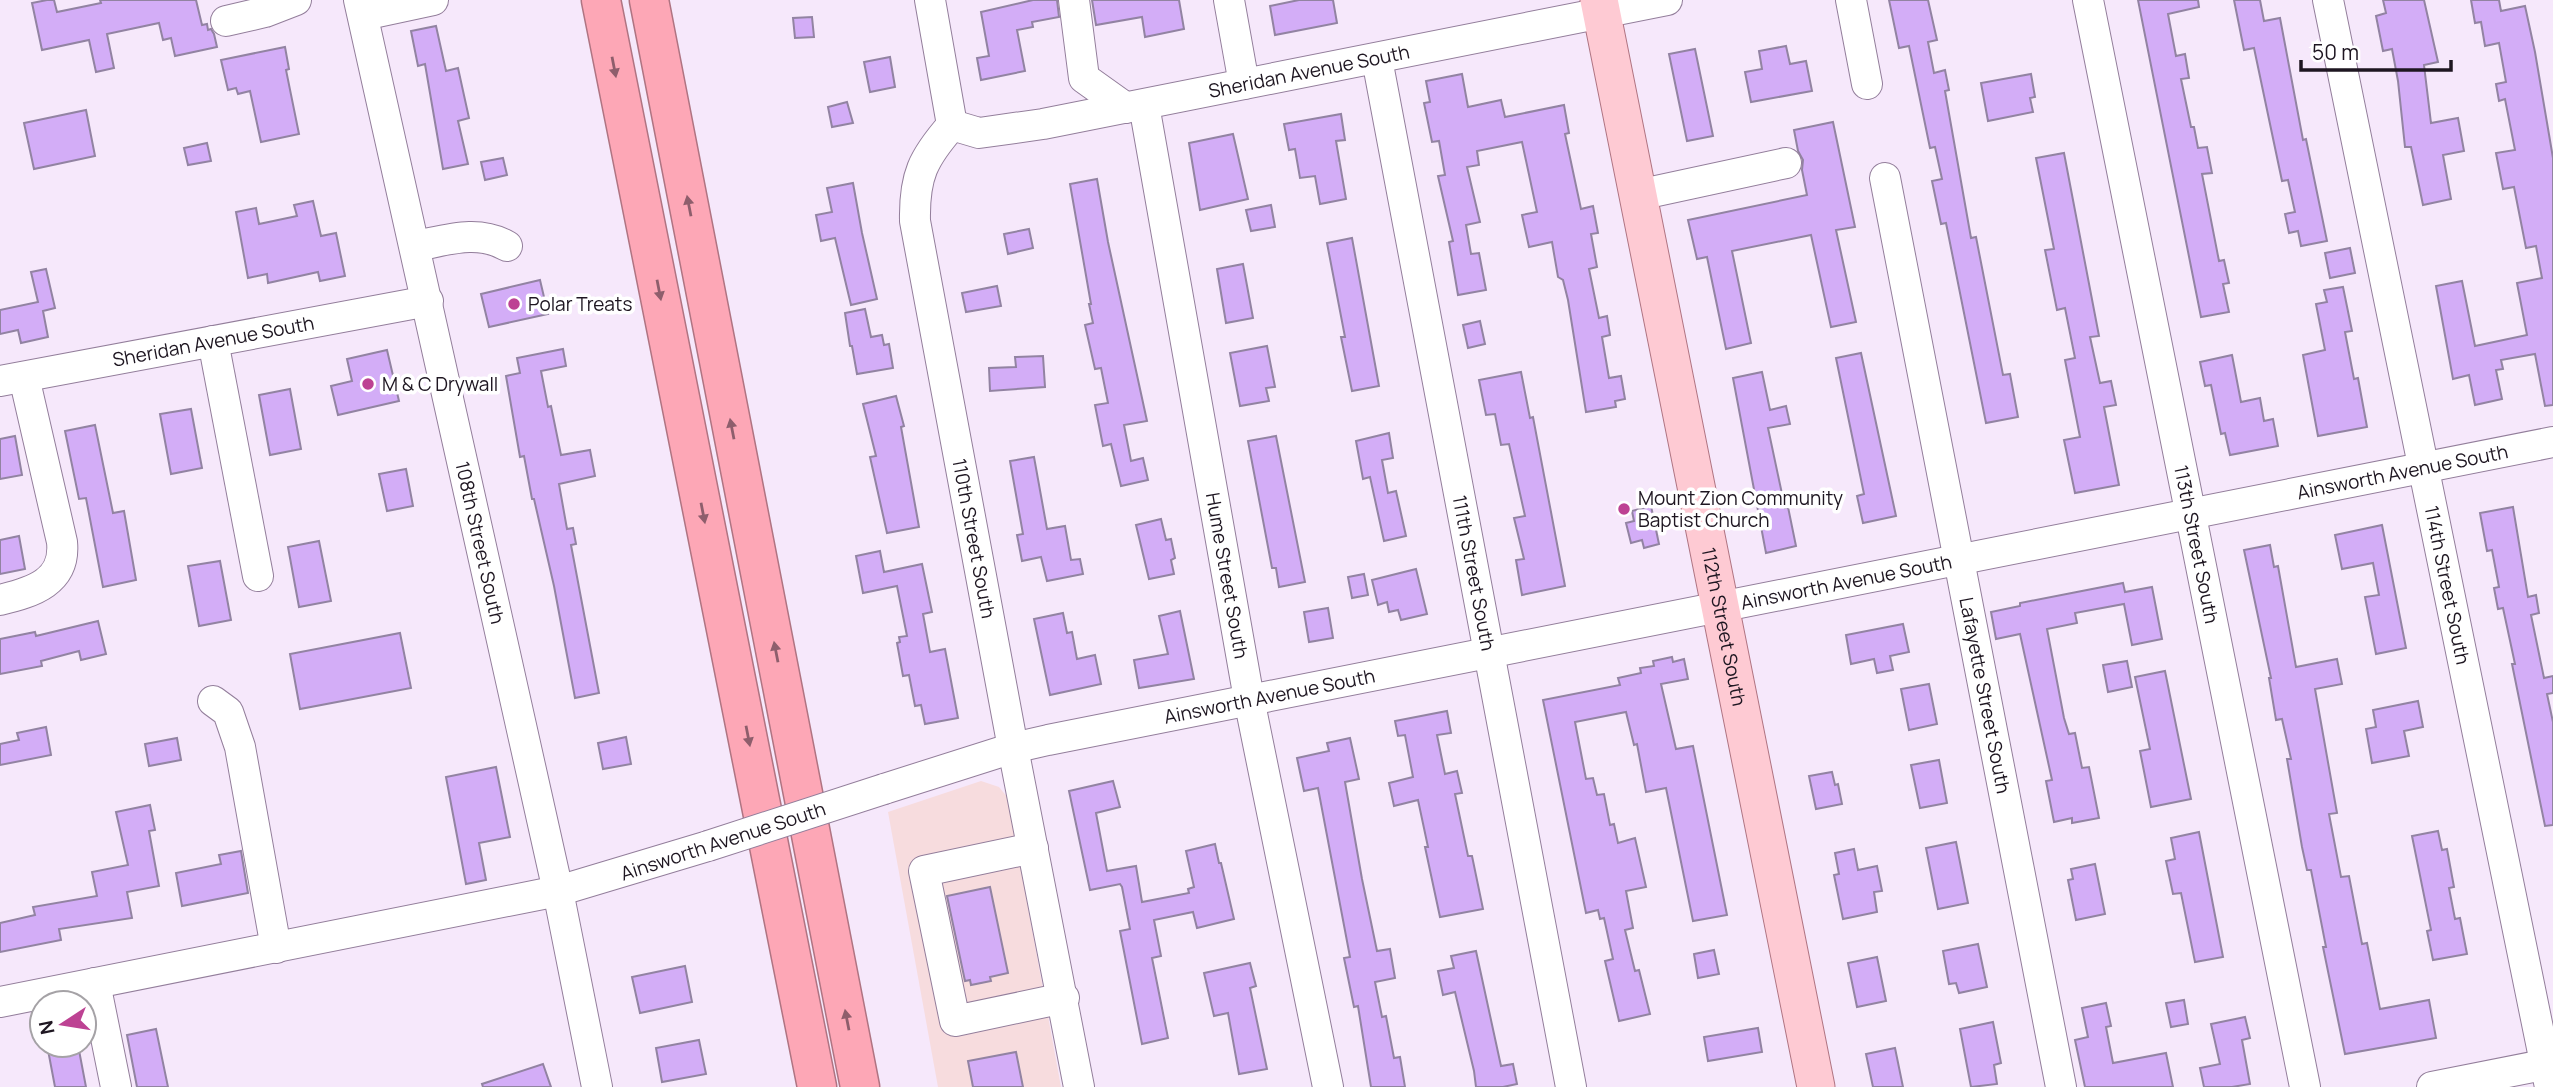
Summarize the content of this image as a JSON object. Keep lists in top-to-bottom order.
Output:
{
  "streets": {
    "main road": ["112th Street South"],
    "street": [
      "Sheridan Avenue South",
      "Ainsworth Avenue South",
      "110th Street South",
      "108th Street South",
      "113th Street South",
      "111th Street South",
      "Hume Street South",
      "114th Street South",
      "Lafayette Street South"
    ]
  },
  "crossings": [
    ["Sheridan Avenue South", "110th Street South"],
    ["Sheridan Avenue South", "108th Street South"],
    ["Sheridan Avenue South", "111th Street South"],
    ["Sheridan Avenue South", "Hume Street South"],
    ["Sheridan Avenue South", "112th Street South"],
    ["Ainsworth Avenue South", "110th Street South"],
    ["Ainsworth Avenue South", "108th Street South"],
    ["Ainsworth Avenue South", "113th Street South"],
    ["Ainsworth Avenue South", "111th Street South"],
    ["Ainsworth Avenue South", "Hume Street South"],
    ["Ainsworth Avenue South", "114th Street South"],
    ["Ainsworth Avenue South", "112th Street South"],
    ["Ainsworth Avenue South", "Lafayette Street South"]
  ],
  "places": ["Polar Treats", "M & C Drywall", "Mount Zion Community Baptist Church"],
  "scale_bar": "50 m",
  "north": "left"
}
